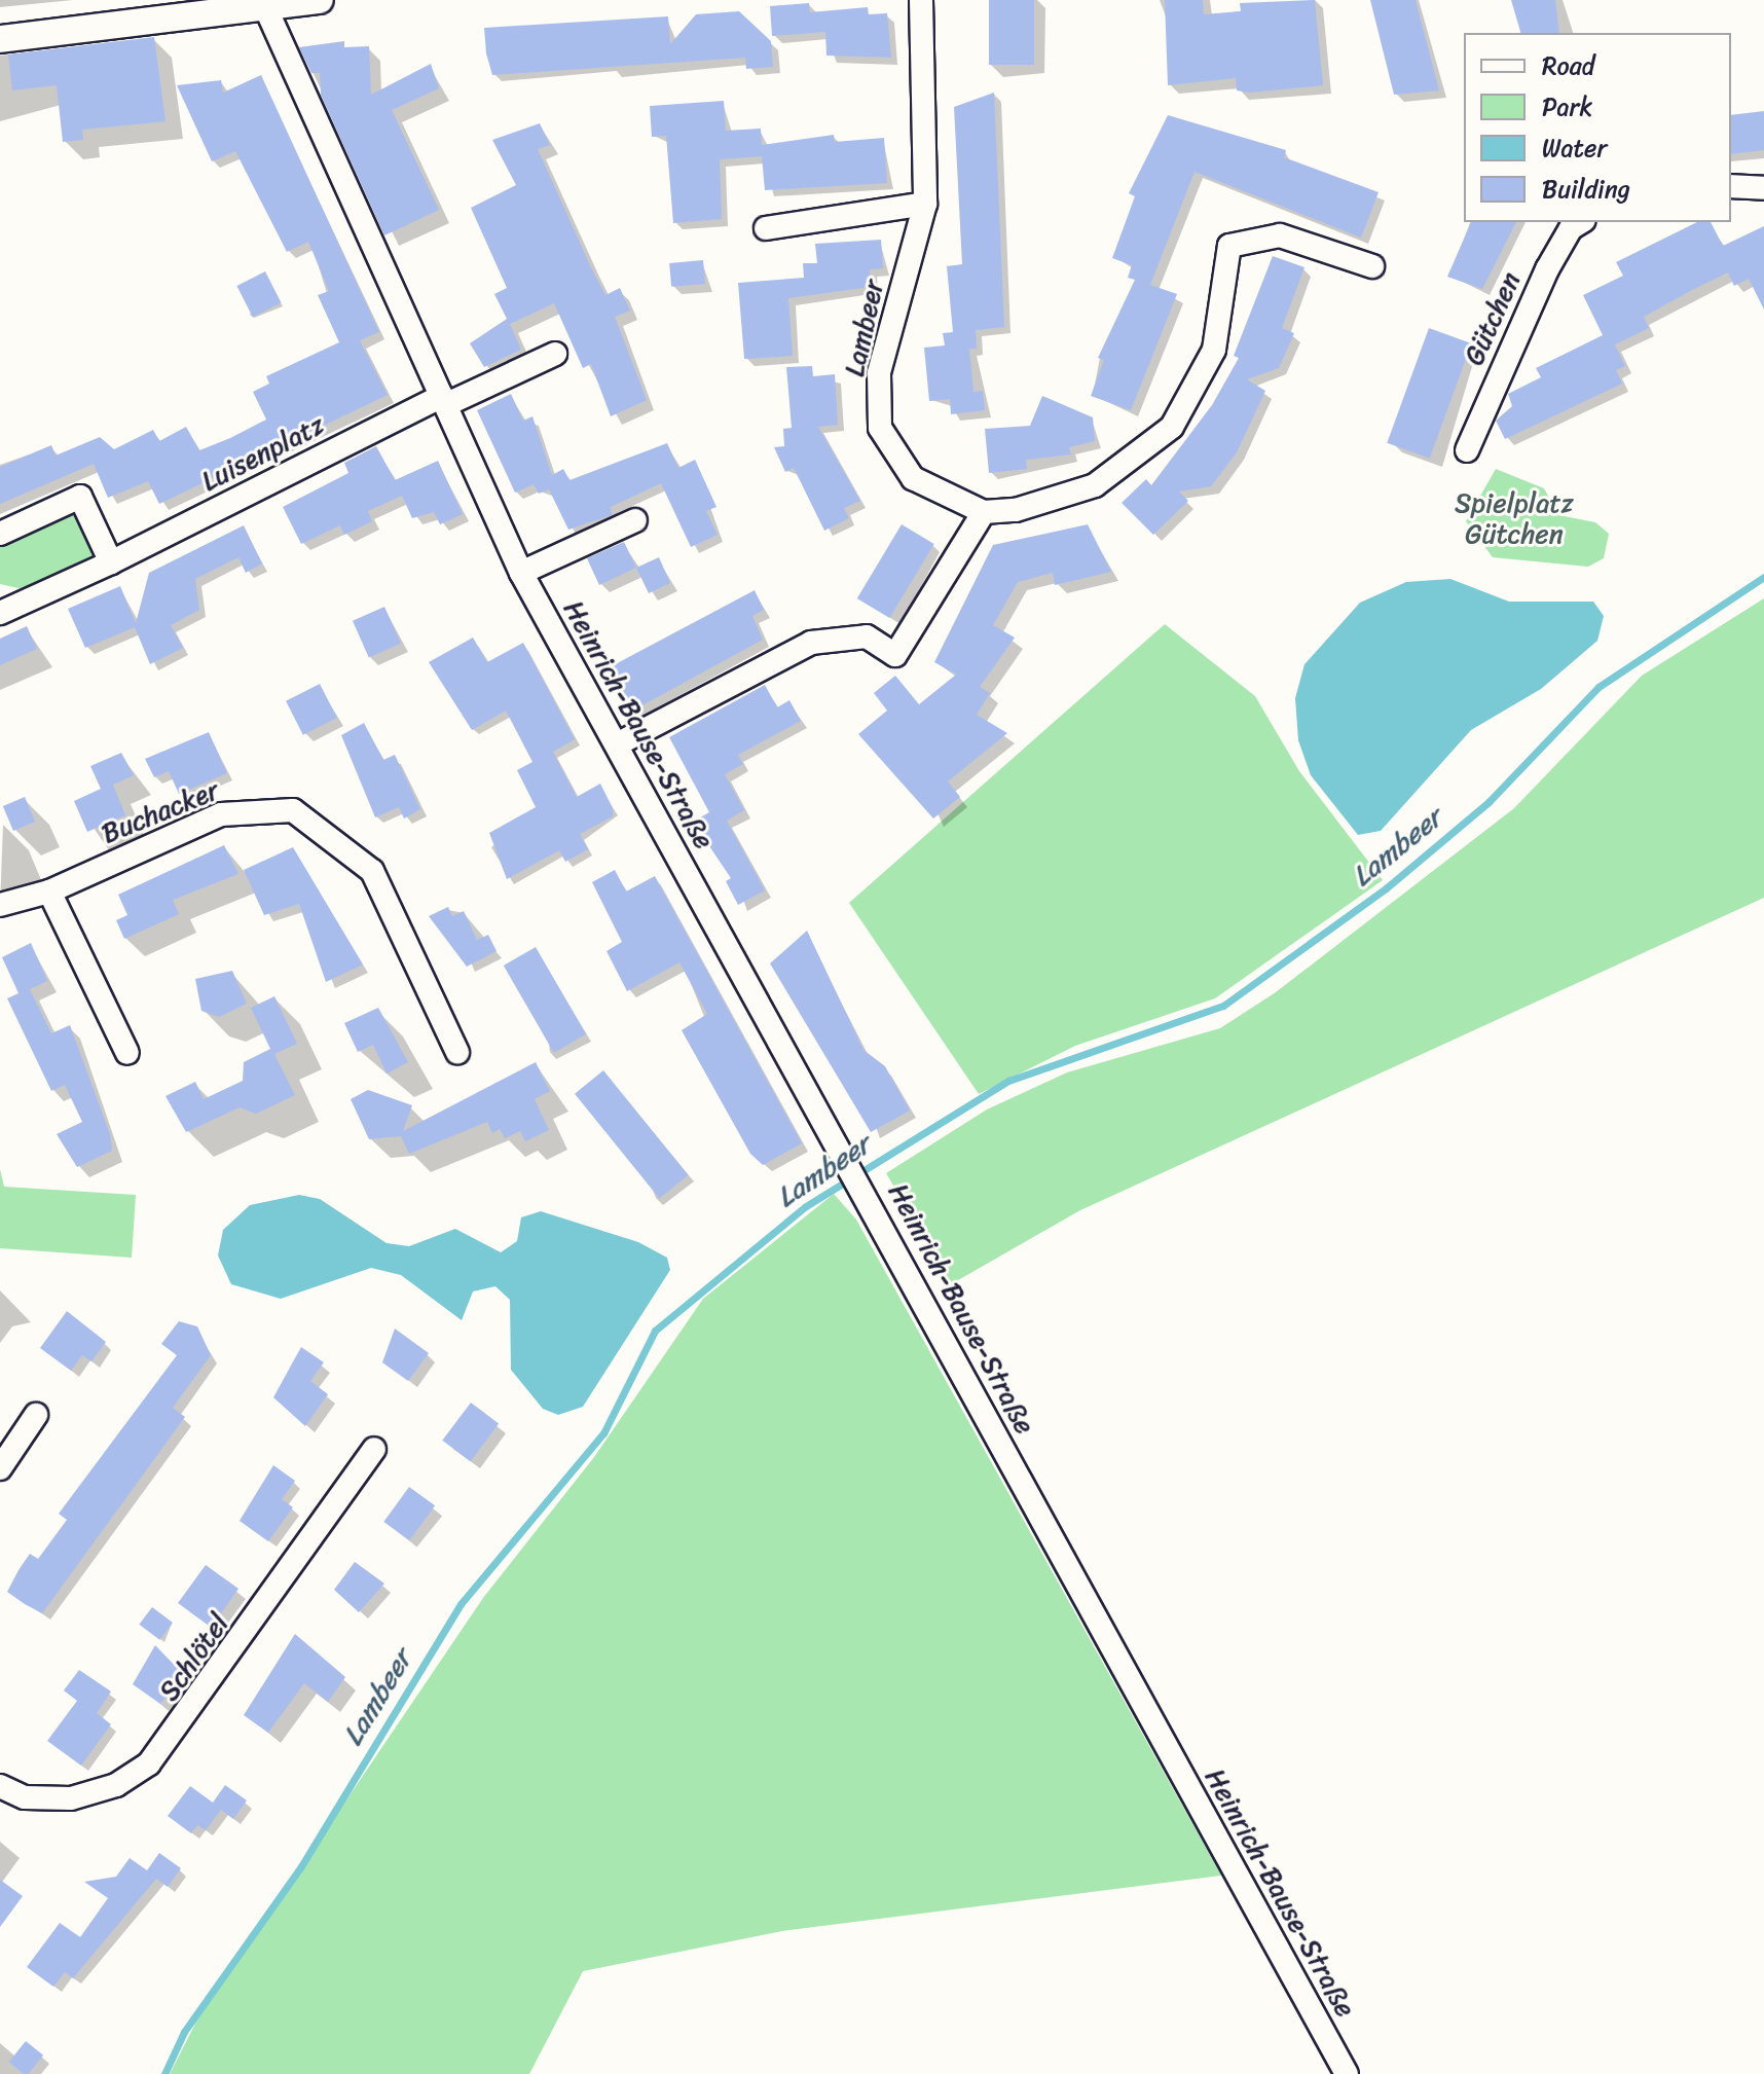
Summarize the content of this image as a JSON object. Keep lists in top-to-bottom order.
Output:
{
  "streets": {
    "street": [
      "Gütchen",
      "Lambeer",
      "Luisenplatz",
      "Heinrich-Bause-Straße",
      "Buchacker",
      "Schlötel"
    ]
  },
  "crossings": [
    ["Luisenplatz", "Heinrich-Bause-Straße"]
  ],
  "water": ["Lambeer"],
  "parks": ["Spielplatz Gütchen"],
  "legend": [
    "Road",
    "Park",
    "Water",
    "Building"
  ]
}
